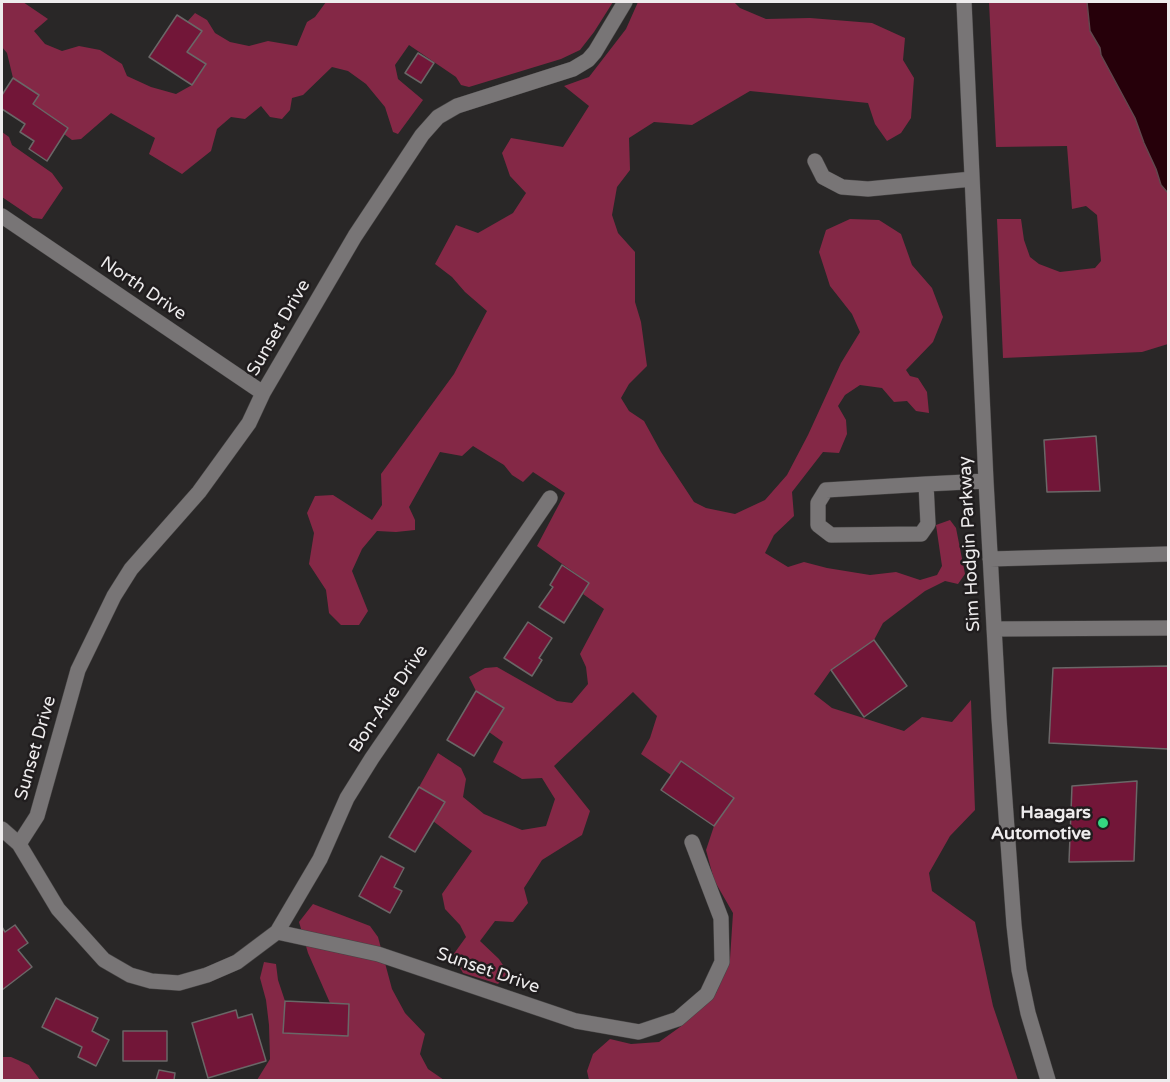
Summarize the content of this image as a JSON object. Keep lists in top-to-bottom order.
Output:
{
  "streets": {
    "street": [
      "North Drive",
      "Sunset Drive",
      "Sim Hodgin Parkway",
      "Bon-Aire Drive"
    ]
  },
  "crossings": [
    ["North Drive", "Sunset Drive"],
    ["Sunset Drive", "Bon-Aire Drive"]
  ],
  "places": ["Haagars Automotive"]
}
